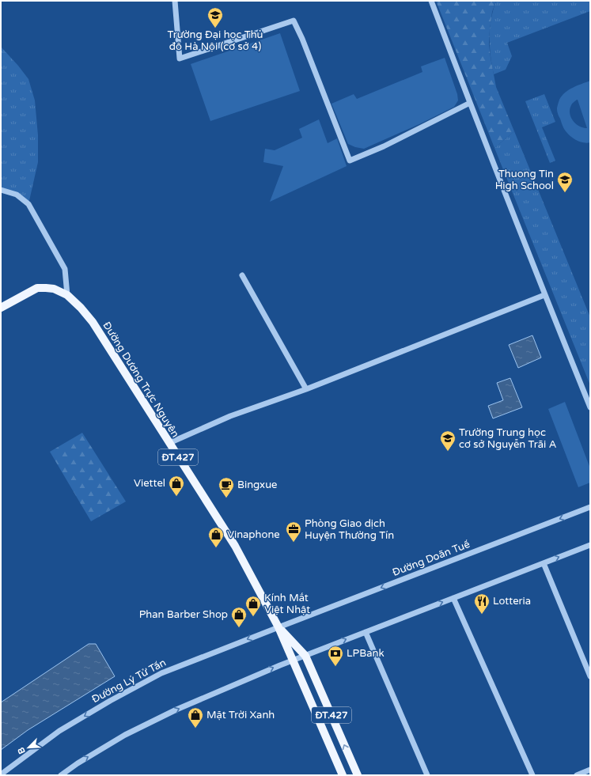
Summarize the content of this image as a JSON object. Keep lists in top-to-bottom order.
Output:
{
  "streets": {
    "main road": ["Đường Dương Trực Nguyên", "ĐT.427"],
    "street": ["Đường Doãn Tuế", "Đường Lý Tử Tấn"]
  },
  "crossings": [
    ["Đường Dương Trực Nguyên", "ĐT.427"],
    ["Đường Dương Trực Nguyên", "Đường Doãn Tuế"],
    ["Đường Dương Trực Nguyên", "Đường Lý Tử Tấn"],
    ["Đường Doãn Tuế", "Đường Lý Tử Tấn"]
  ],
  "places": {
    "school or university": ["Trường Đại học Thủ đô Hà Nội (cơ sở 4)", "Thuong Tin High School", "Trường Trung học cơ sở Nguyễn Trãi A"],
    "shop": [
      "Viettel",
      "Vinaphone",
      "Kính Mắt Việt Nhật",
      "Phan Barber Shop",
      "Mặt Trời Xanh"
    ],
    "cafe": ["Bingxue"],
    "office": ["Phòng Giao dịch Huyện Thường Tín"],
    "restaurant": ["Lotteria"],
    "bank": ["LPBank"]
  },
  "north": "bottom left"
}
